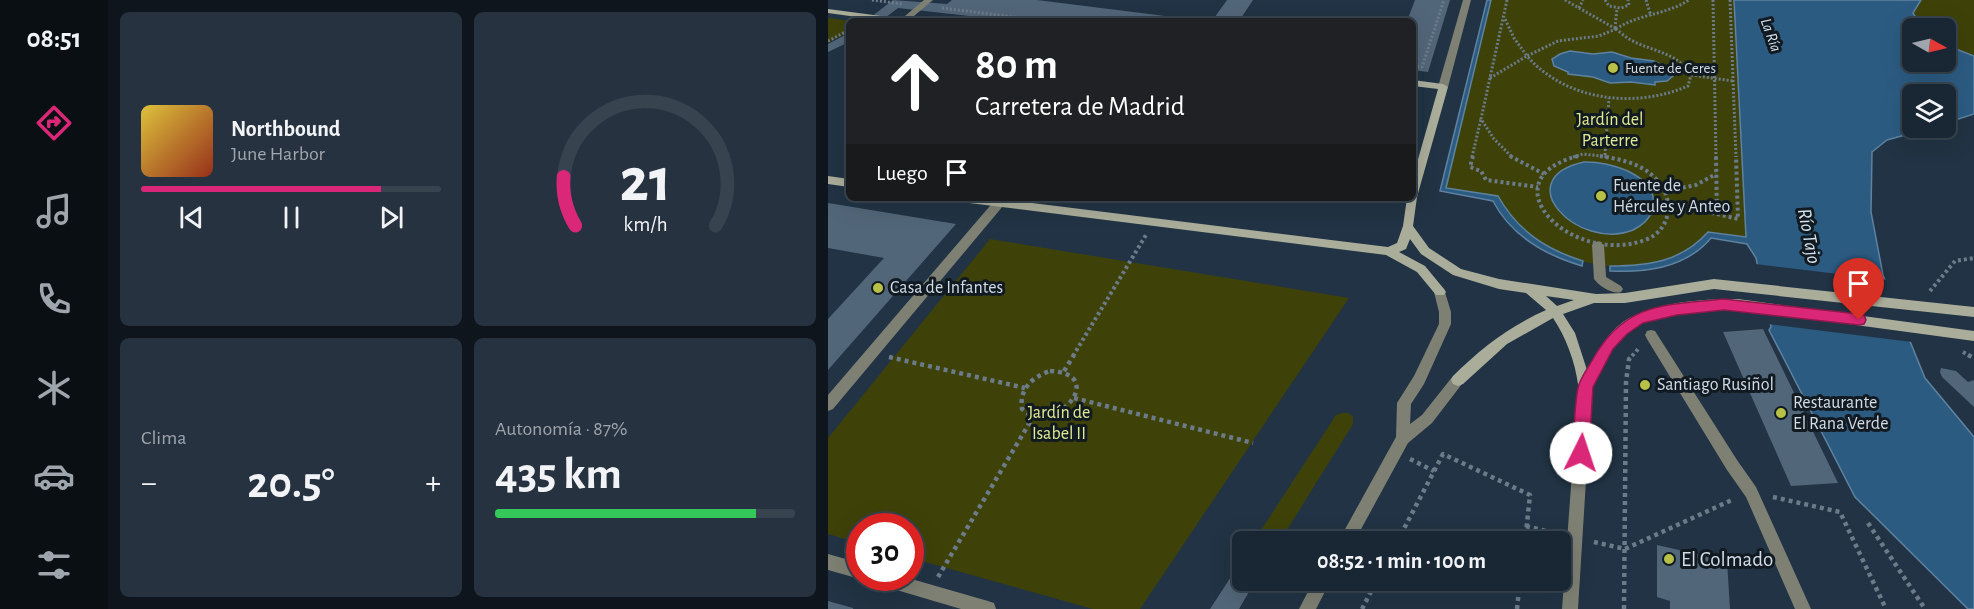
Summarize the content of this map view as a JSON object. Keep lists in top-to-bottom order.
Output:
{
  "water": ["La Ría", "Río Tajo"],
  "parks": ["Jardín del Parterre", "Jardín de Isabel II"],
  "places": [
    "Fuente de Ceres",
    "Fuente de Hércules y Anteo",
    "Casa de Infantes",
    "Santiago Rusiñol",
    "Restaurante El Rana Verde",
    "El Colmado"
  ],
  "north": "right",
  "page": {
    "tabs": "08:51",
    "turn": ["80 m", "Carretera de Madrid"],
    "song": ["Northbound", "June Harbor"],
    "then": "Luego",
    "tile": [
      "Clima",
      ["Autonomía · 87%", "435 km"]
    ],
    "heat": ["−", "20.5°", "+"],
    "limit": "30",
    "trip": "08:52 · 1 min · 100 m",
    "gauge": ["21", "km/h"]
  }
}
